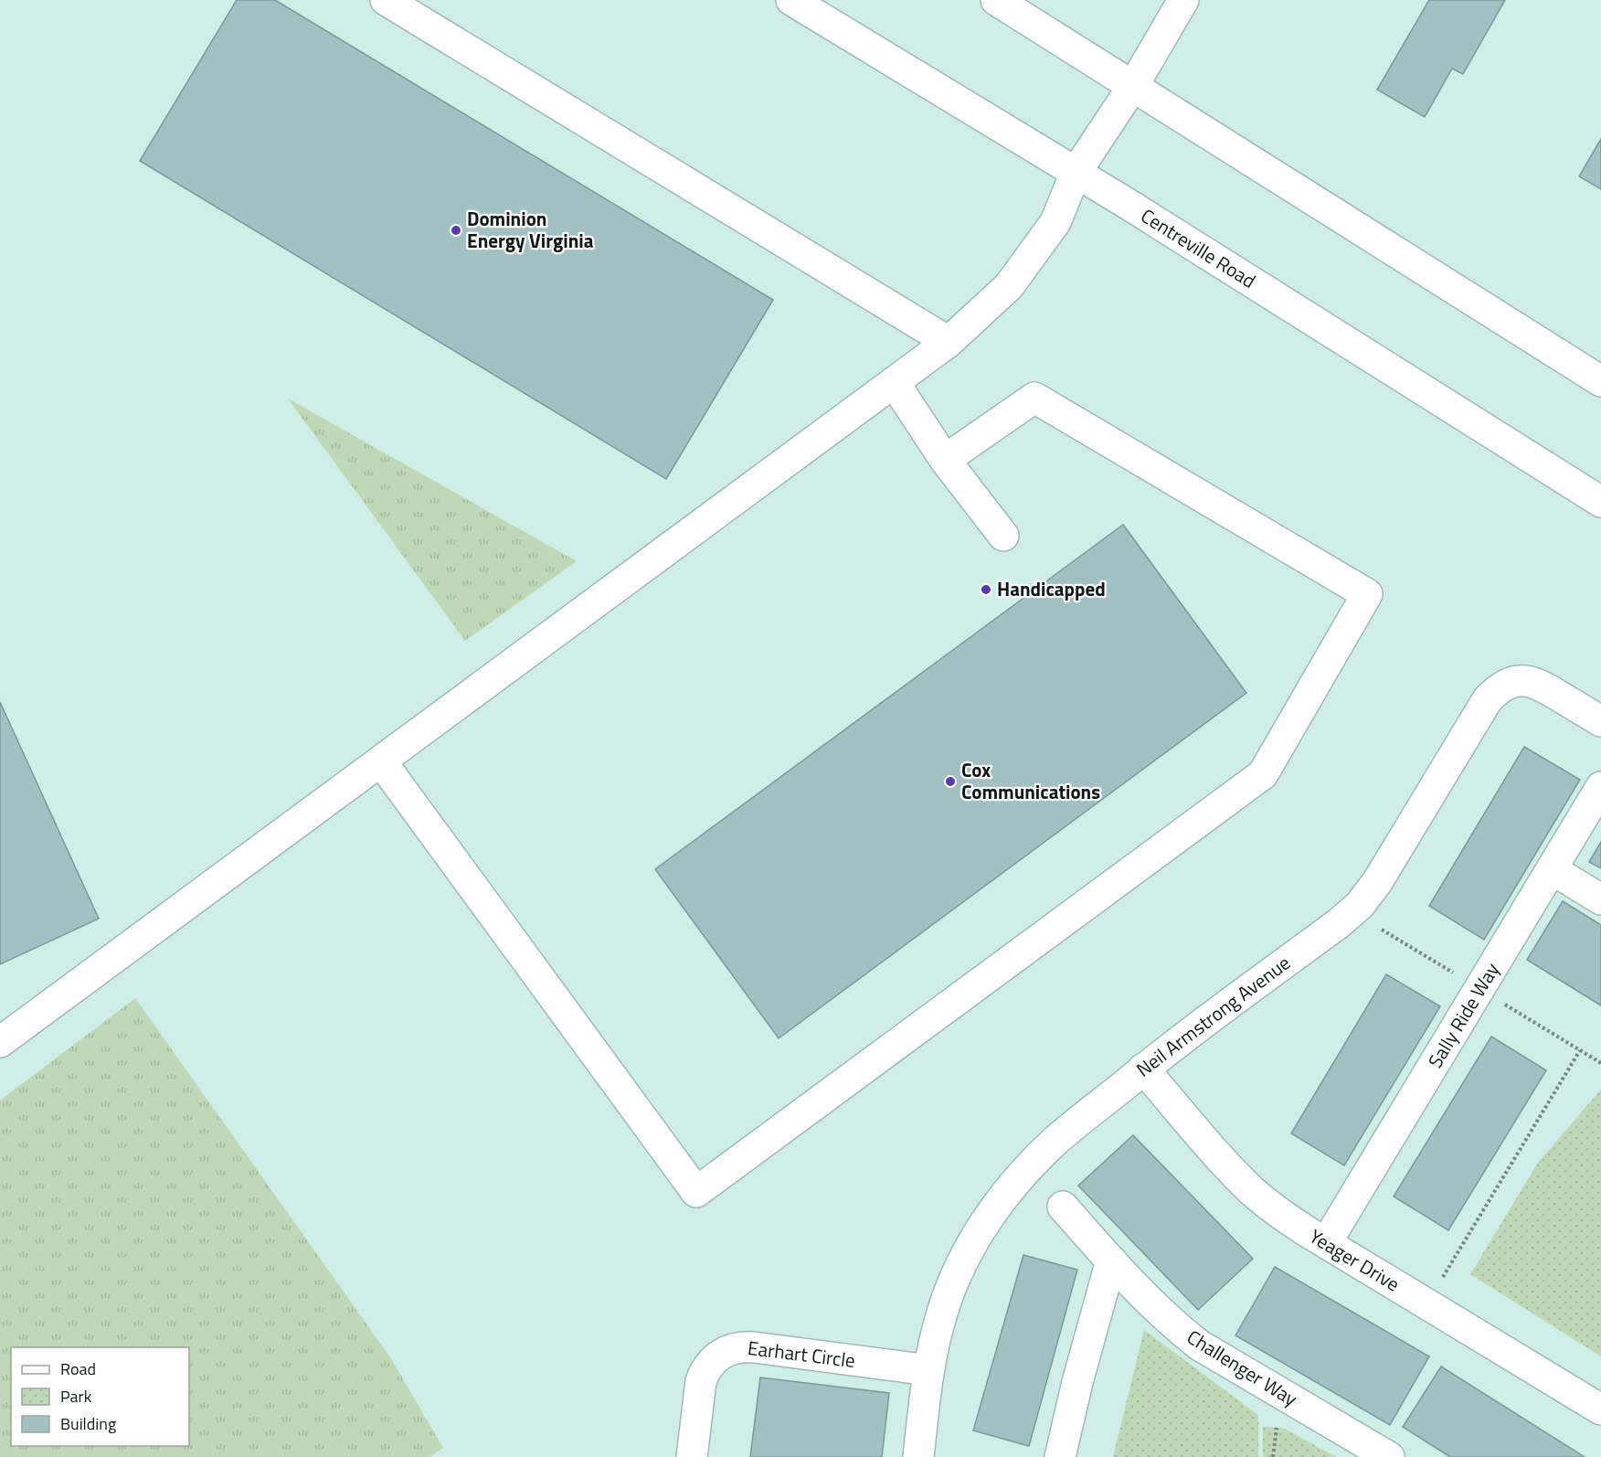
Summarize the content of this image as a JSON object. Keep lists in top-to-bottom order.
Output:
{
  "streets": {
    "street": [
      "Centreville Road",
      "Sally Ride Way",
      "Neil Armstrong Avenue",
      "Yeager Drive",
      "Earhart Circle",
      "Challenger Way"
    ]
  },
  "crossings": [
    ["Sally Ride Way", "Yeager Drive"],
    ["Neil Armstrong Avenue", "Yeager Drive"],
    ["Neil Armstrong Avenue", "Earhart Circle"]
  ],
  "places": ["Dominion Energy Virginia", "Handicapped", "Cox Communications"],
  "legend": ["Road", "Park", "Building"]
}
